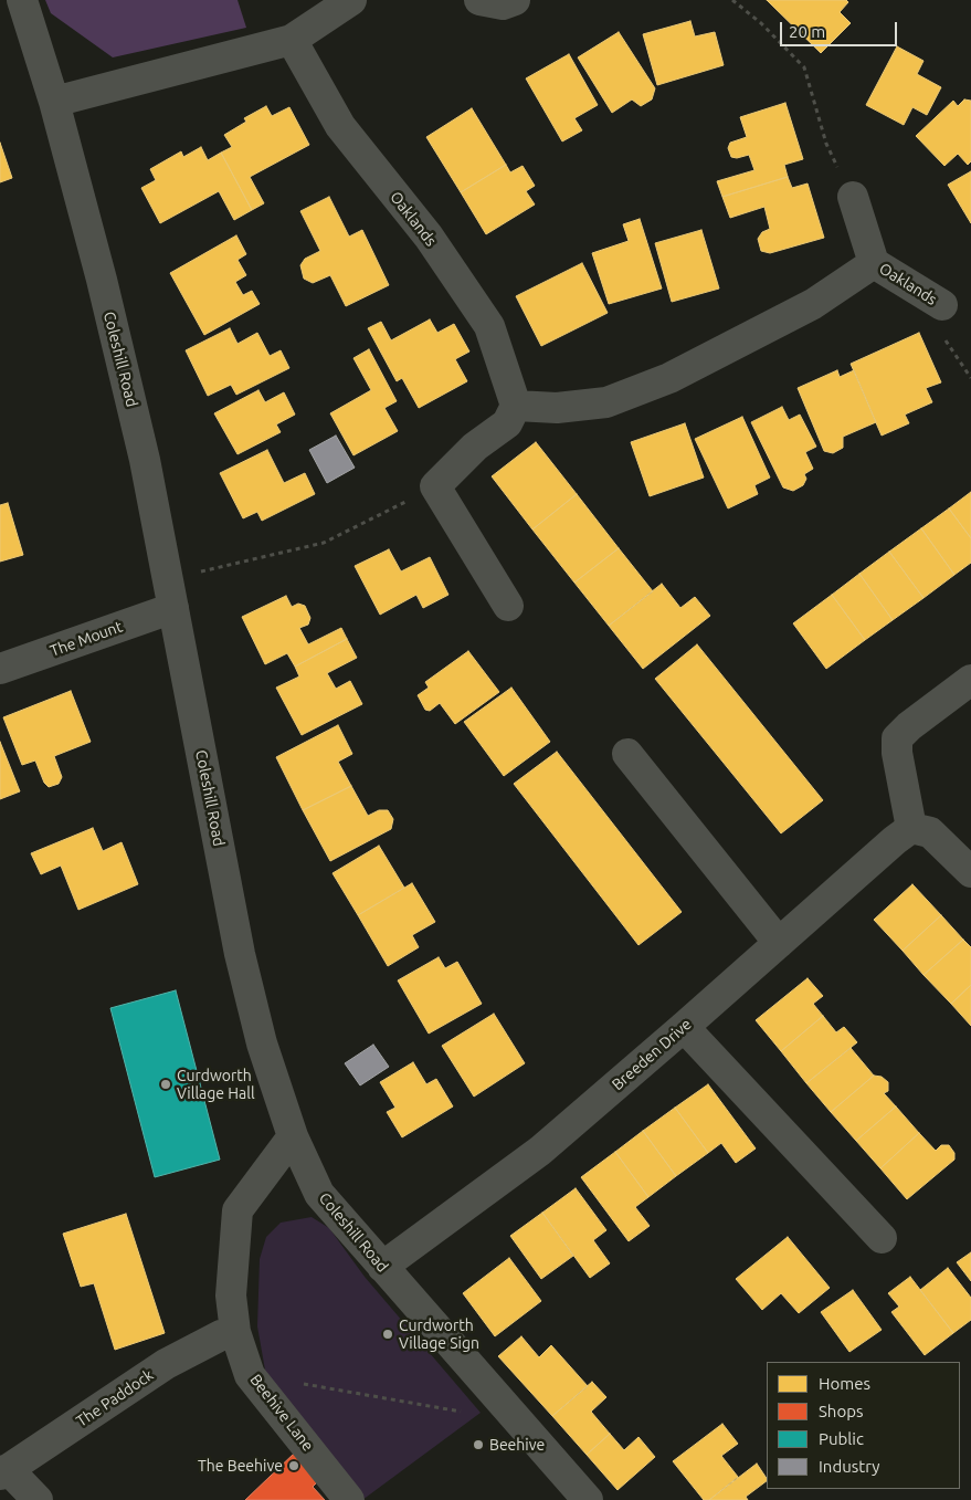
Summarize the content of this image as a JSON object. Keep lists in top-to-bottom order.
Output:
{
  "streets": {
    "street": [
      "Oaklands",
      "Coleshill Road",
      "The Mount",
      "Breeden Drive",
      "The Paddock",
      "Beehive Lane"
    ]
  },
  "crossings": [
    ["Coleshill Road", "The Mount"],
    ["Coleshill Road", "Breeden Drive"],
    ["Coleshill Road", "Beehive Lane"],
    ["The Paddock", "Beehive Lane"]
  ],
  "places": [
    "Curdworth Village Hall",
    "Curdworth Village Sign",
    "Beehive",
    "The Beehive"
  ],
  "legend": [
    "Homes",
    "Shops",
    "Public",
    "Industry"
  ],
  "scale_bar": "20 m"
}
